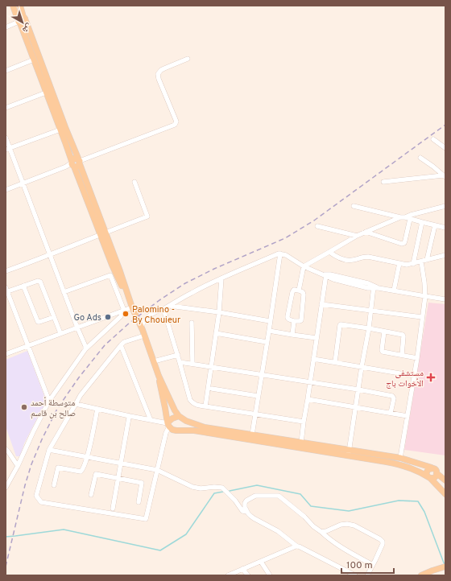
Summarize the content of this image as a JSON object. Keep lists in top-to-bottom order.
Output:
{
  "places": {
    "other": ["Palomino - By Chouieur", "Go Ads", "متوسطة أحمد صالح بن قاسم"],
    "health": ["مستشفى الأخوات باج"]
  },
  "scale_bar": "100 m",
  "north": "bottom right"
}
